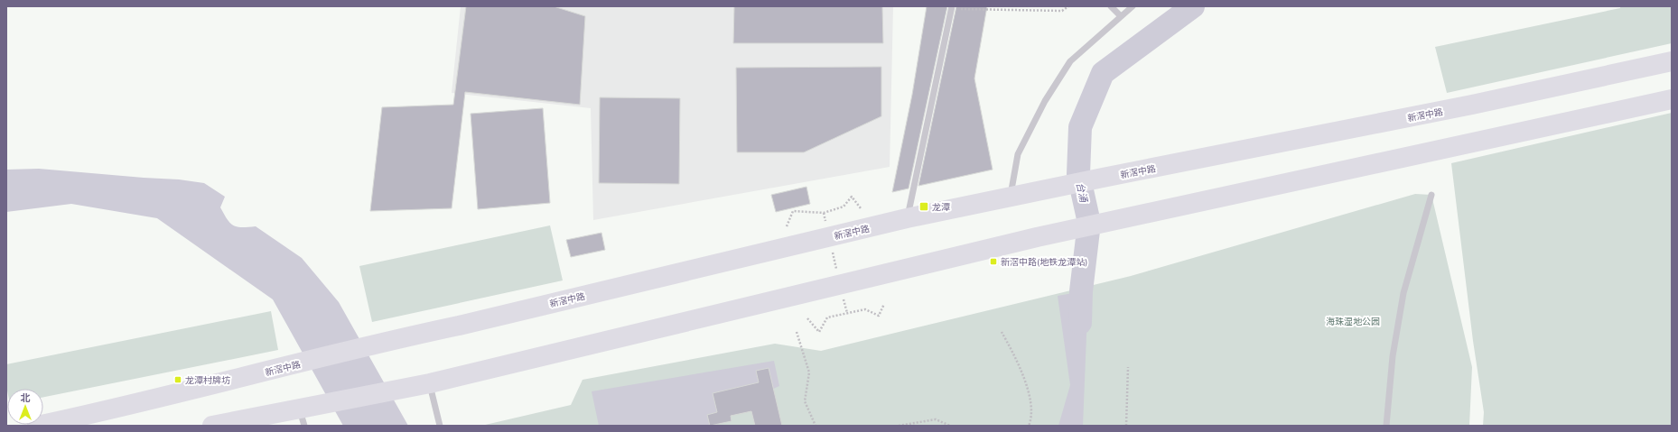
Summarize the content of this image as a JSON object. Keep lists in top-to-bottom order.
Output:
{
  "streets": {
    "highway": ["新滘中路"]
  },
  "water": ["台涌"],
  "parks": ["海珠湿地公园"],
  "places": {
    "transit": ["龙潭", "新滘中路(地铁龙潭站)", "龙潭村牌坊"]
  },
  "north": "top"
}
